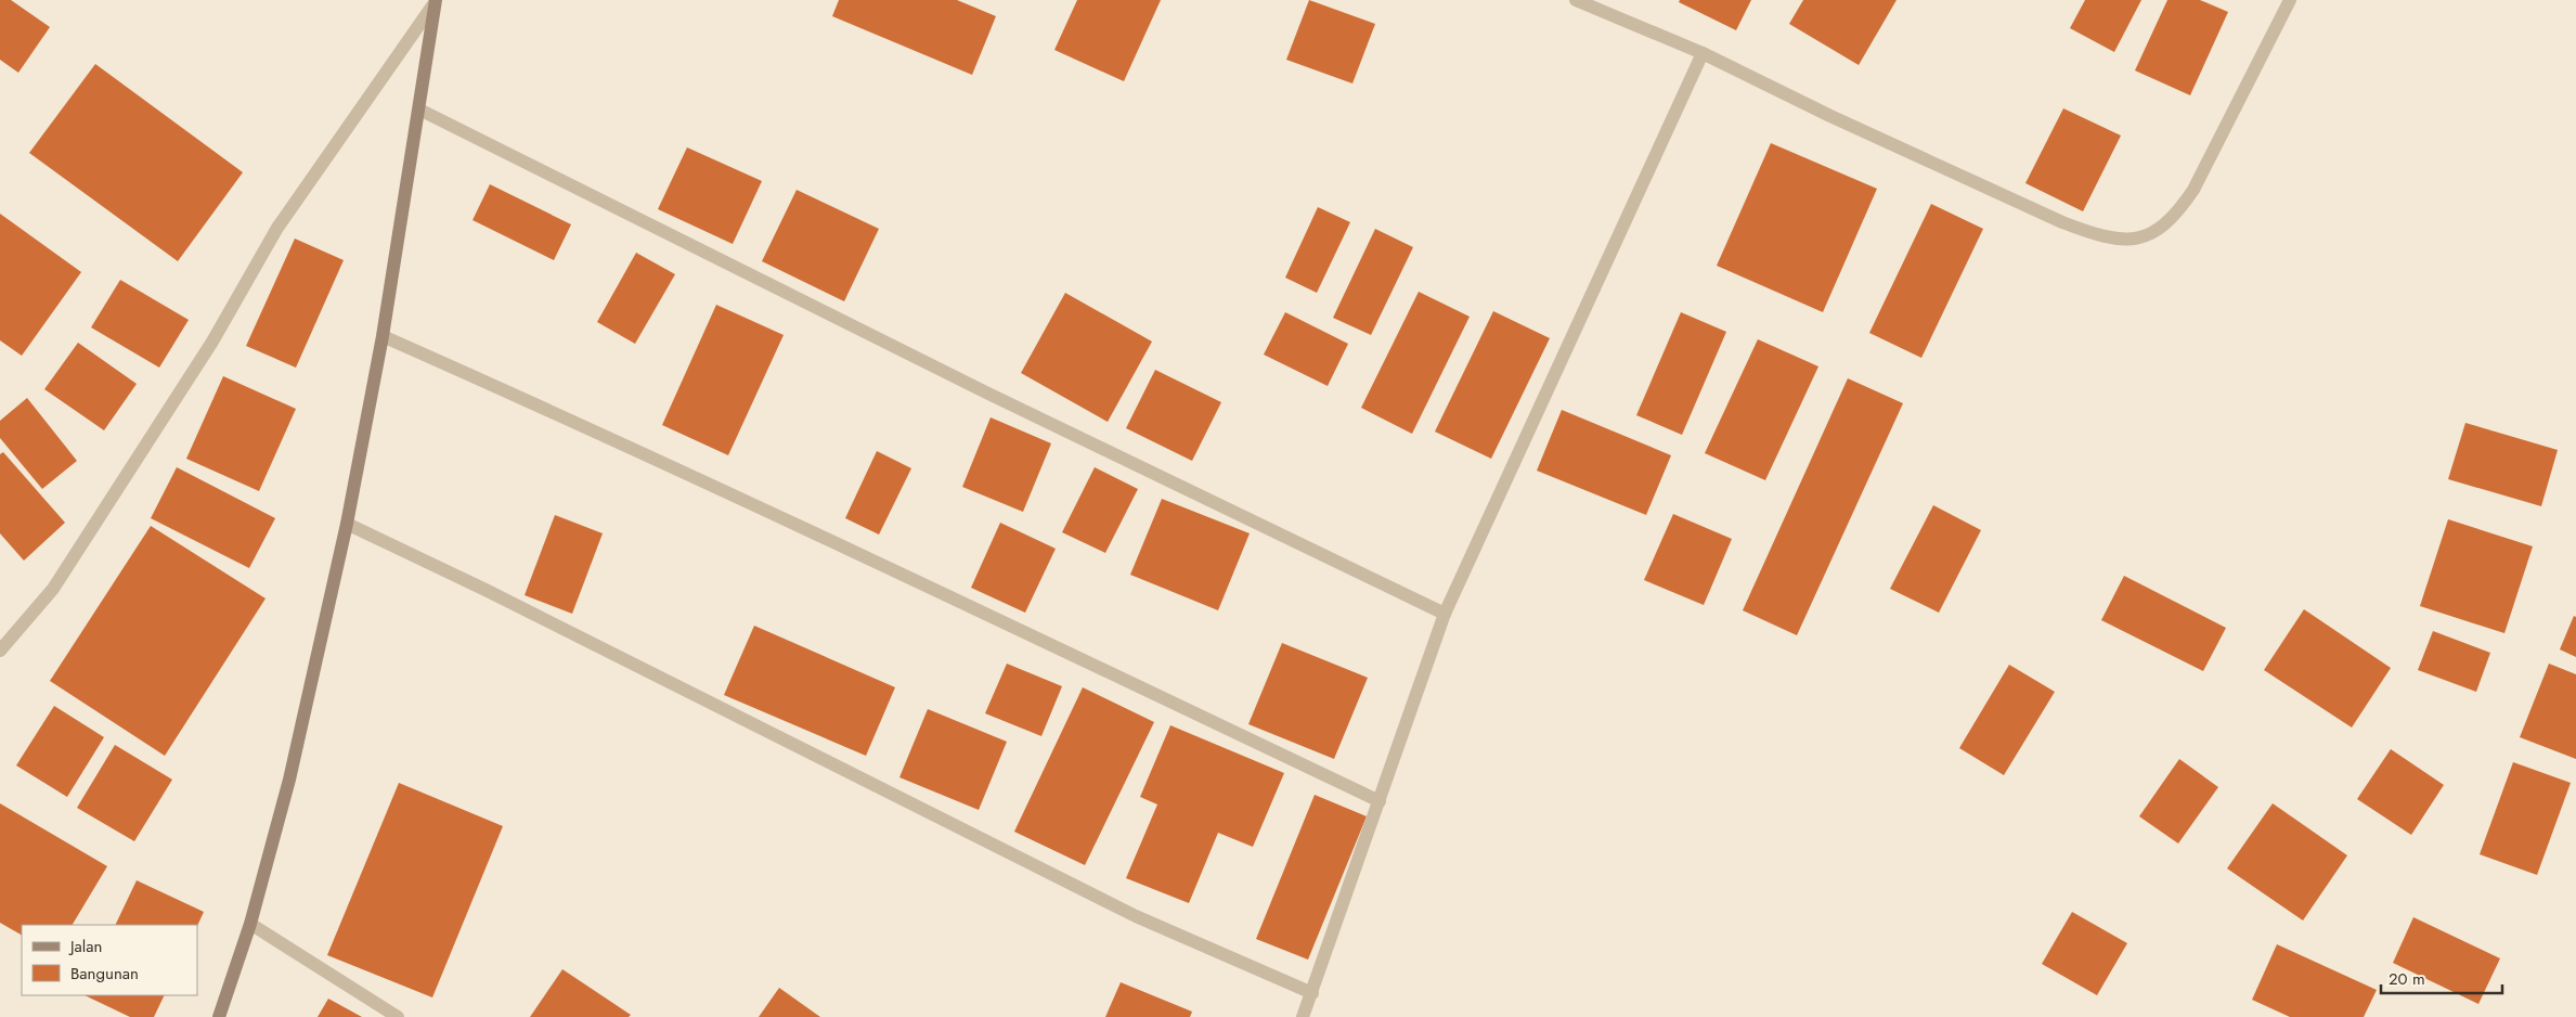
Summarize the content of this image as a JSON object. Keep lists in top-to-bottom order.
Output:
{
  "legend": ["Jalan", "Bangunan"],
  "scale_bar": "20 m"
}
